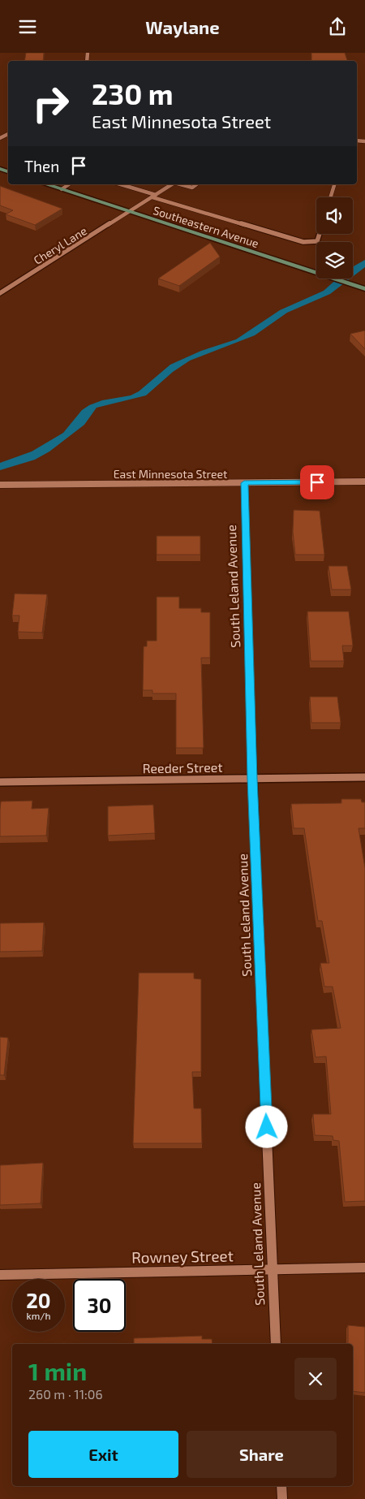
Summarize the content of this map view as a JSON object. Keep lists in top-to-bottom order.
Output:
{
  "streets": {
    "main road": ["Southeastern Avenue"],
    "street": [
      "Cheryl Lane",
      "East Minnesota Street",
      "South Leland Avenue",
      "Reeder Street",
      "Rowney Street"
    ]
  },
  "crossings": [
    ["Southeastern Avenue", "Cheryl Lane"],
    ["East Minnesota Street", "South Leland Avenue"],
    ["South Leland Avenue", "Reeder Street"],
    ["South Leland Avenue", "Rowney Street"]
  ],
  "page": {
    "header": "Waylane",
    "turn": ["230 m", "East Minnesota Street"],
    "then": "Then",
    "speed": "20 km/h",
    "limit": "30",
    "heading": ["1 min", "260 m · 11:06"],
    "buttons": ["Exit", "Share"]
  }
}
